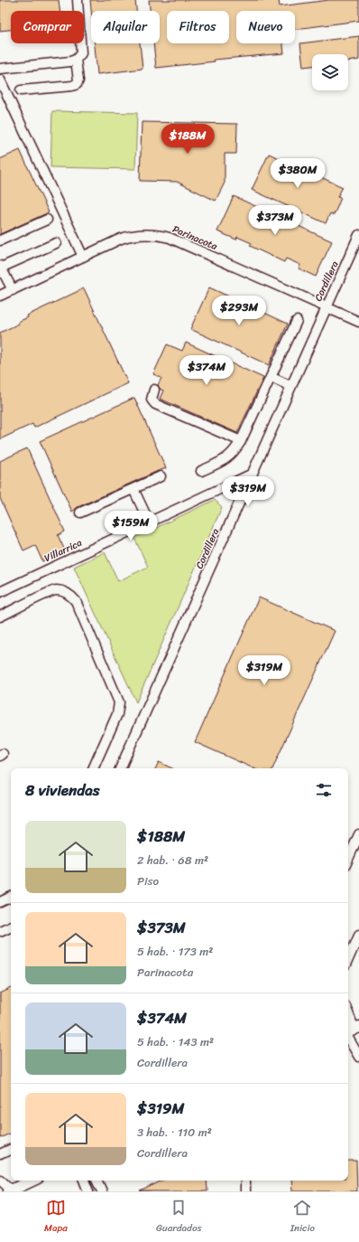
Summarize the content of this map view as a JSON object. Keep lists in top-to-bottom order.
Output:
{
  "streets": {
    "street": ["Parinacota", "Cordillera", "Villarrica"]
  },
  "crossings": [
    ["Parinacota", "Cordillera"],
    ["Cordillera", "Villarrica"]
  ],
  "page": {
    "chip": [
      "Comprar",
      "Alquilar",
      "Filtros",
      "Nuevo"
    ],
    "price": [
      "$188M",
      "$380M",
      "$373M",
      "$293M",
      "$374M",
      "$319M",
      "$159M",
      "$319M"
    ],
    "heading": "8 viviendas",
    "list": [
      {
        "name": "$188M",
        "note": "2 hab. · 68 m² · Piso"
      },
      {
        "name": "$373M",
        "note": "5 hab. · 173 m² · Parinacota"
      },
      {
        "name": "$374M",
        "note": "5 hab. · 143 m² · Cordillera"
      },
      {
        "name": "$319M",
        "note": "3 hab. · 110 m² · Cordillera"
      }
    ],
    "tabs": ["Mapa", "Guardados", "Inicio"]
  }
}
